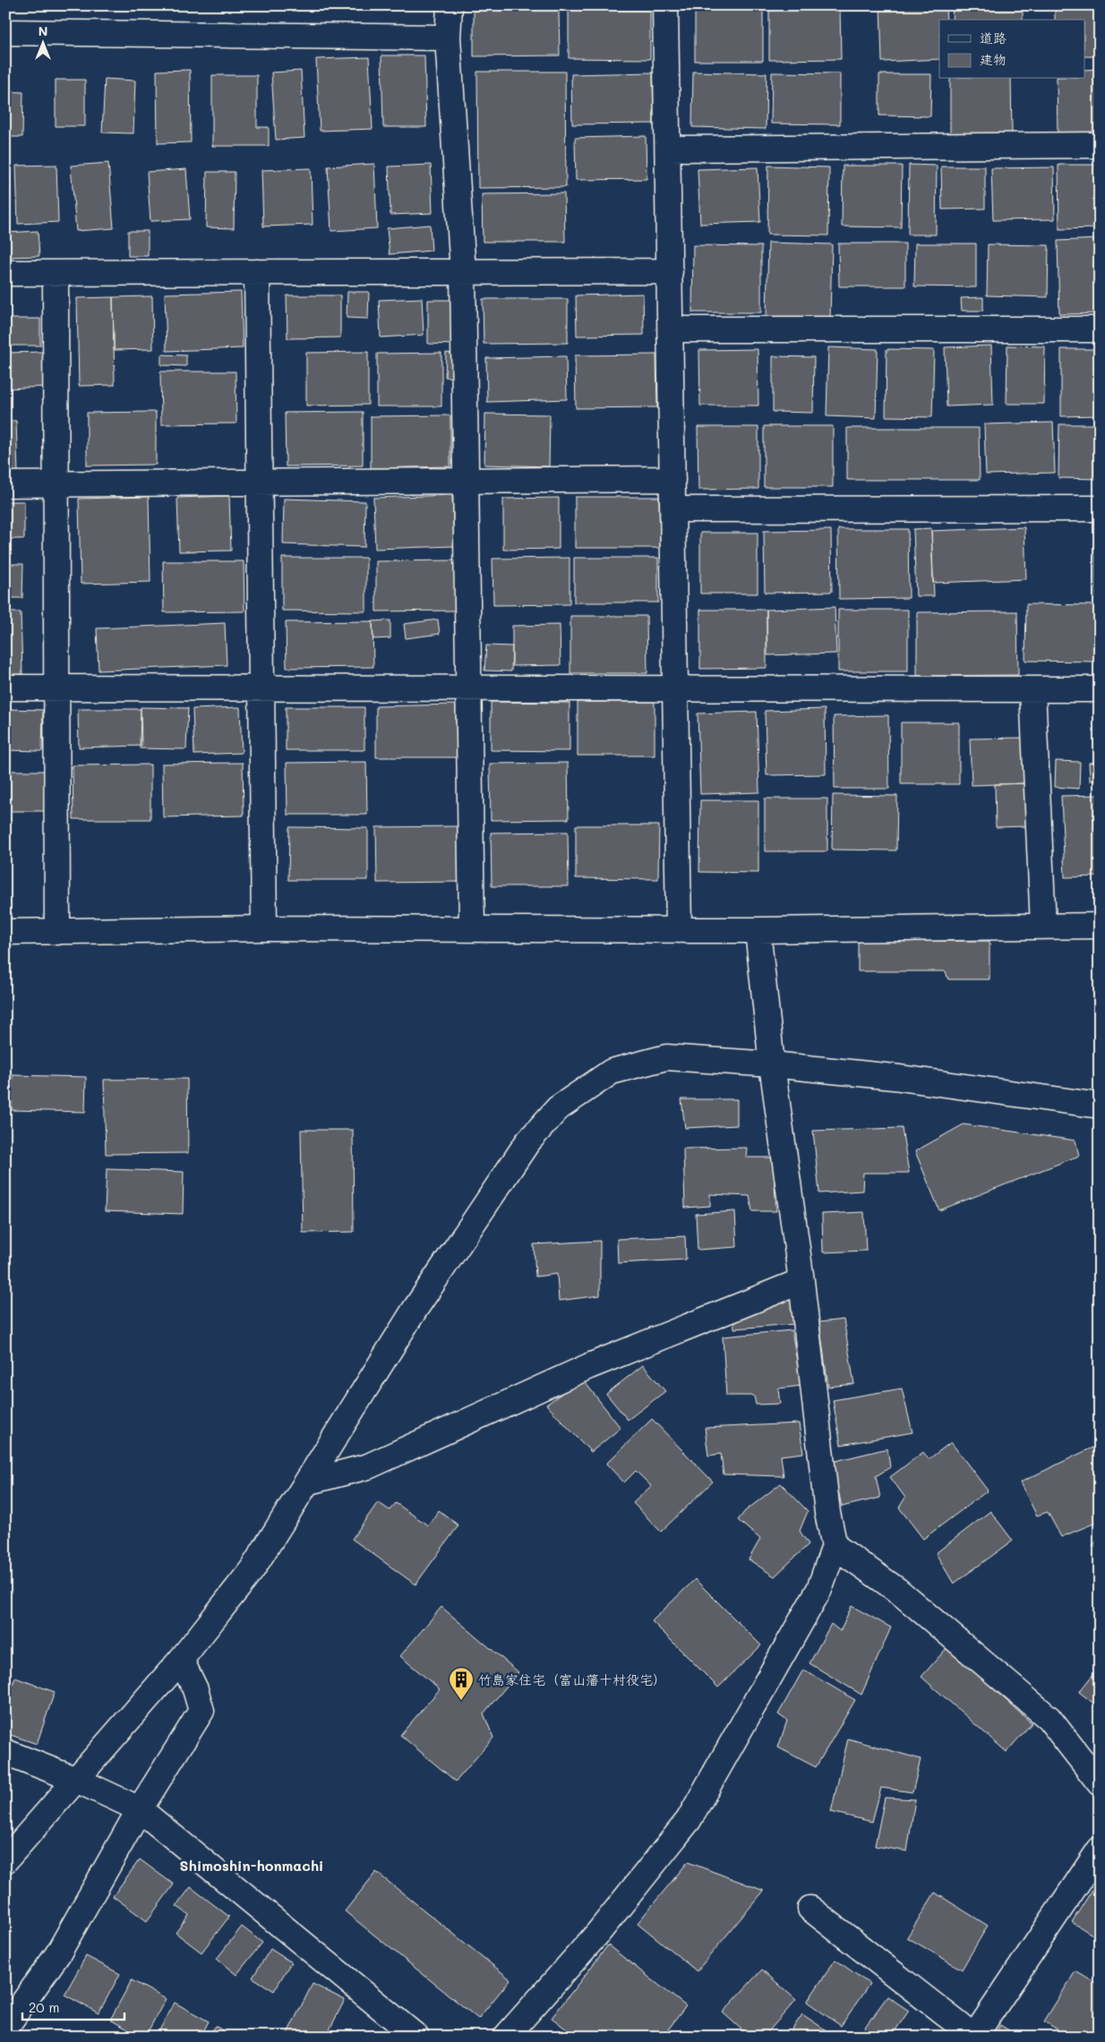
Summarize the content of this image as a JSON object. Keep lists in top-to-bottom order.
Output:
{
  "districts": ["Shimoshin-honmachi"],
  "places": {
    "building": ["竹島家住宅（富山藩十村役宅）"]
  },
  "legend": ["道路", "建物"],
  "scale_bar": "20 m",
  "north": "top"
}
